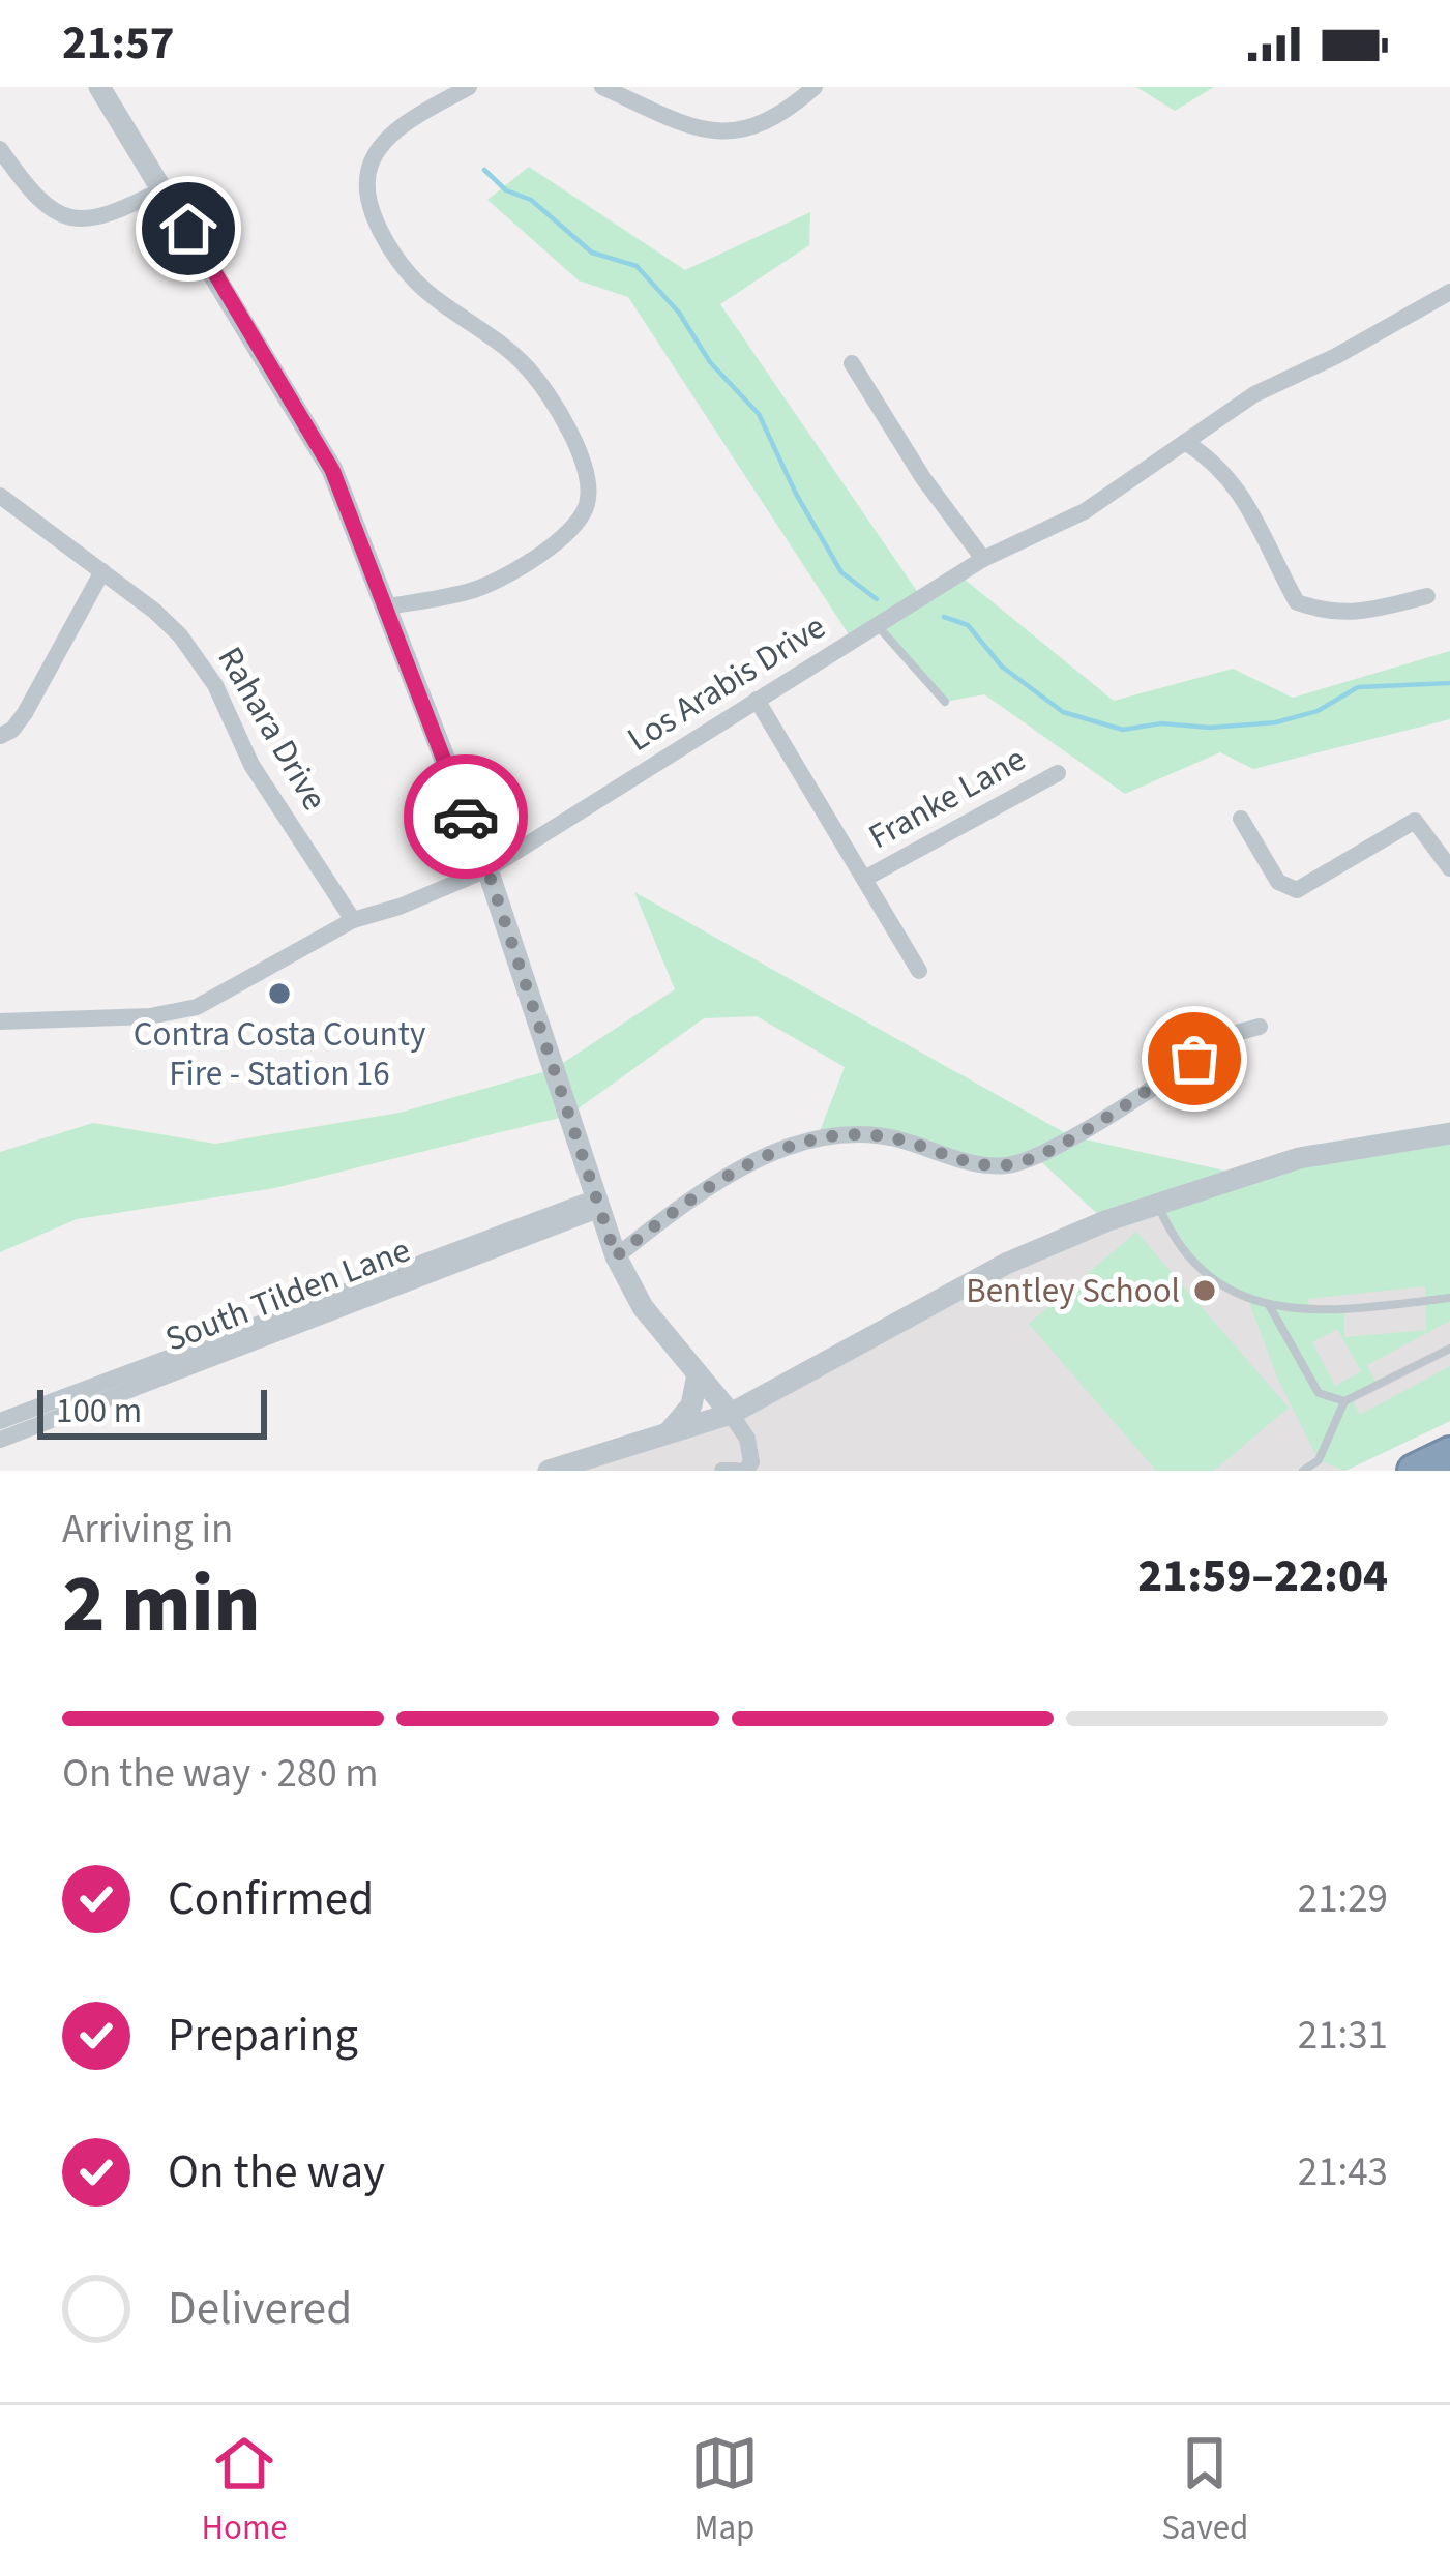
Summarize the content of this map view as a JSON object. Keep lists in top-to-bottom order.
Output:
{
  "streets": {
    "street": [
      "Los Arabis Drive",
      "Rahara Drive",
      "Franke Lane",
      "South Tilden Lane"
    ]
  },
  "crossings": [
    ["Los Arabis Drive", "Rahara Drive"],
    ["Los Arabis Drive", "Franke Lane"]
  ],
  "places": ["Contra Costa County Fire - Station 16", "Bentley School"],
  "scale_bar": "100 m",
  "page": {
    "status": "21:57",
    "scale": "100 m",
    "heading": ["2 min", "Arriving in", "21:59–22:04"],
    "bar": "On the way · 280 m",
    "list": [
      ["Confirmed", "21:29"],
      ["Preparing", "21:31"],
      ["On the way", "21:43"],
      "Delivered"
    ],
    "tabs": ["Home", "Map", "Saved"]
  }
}
